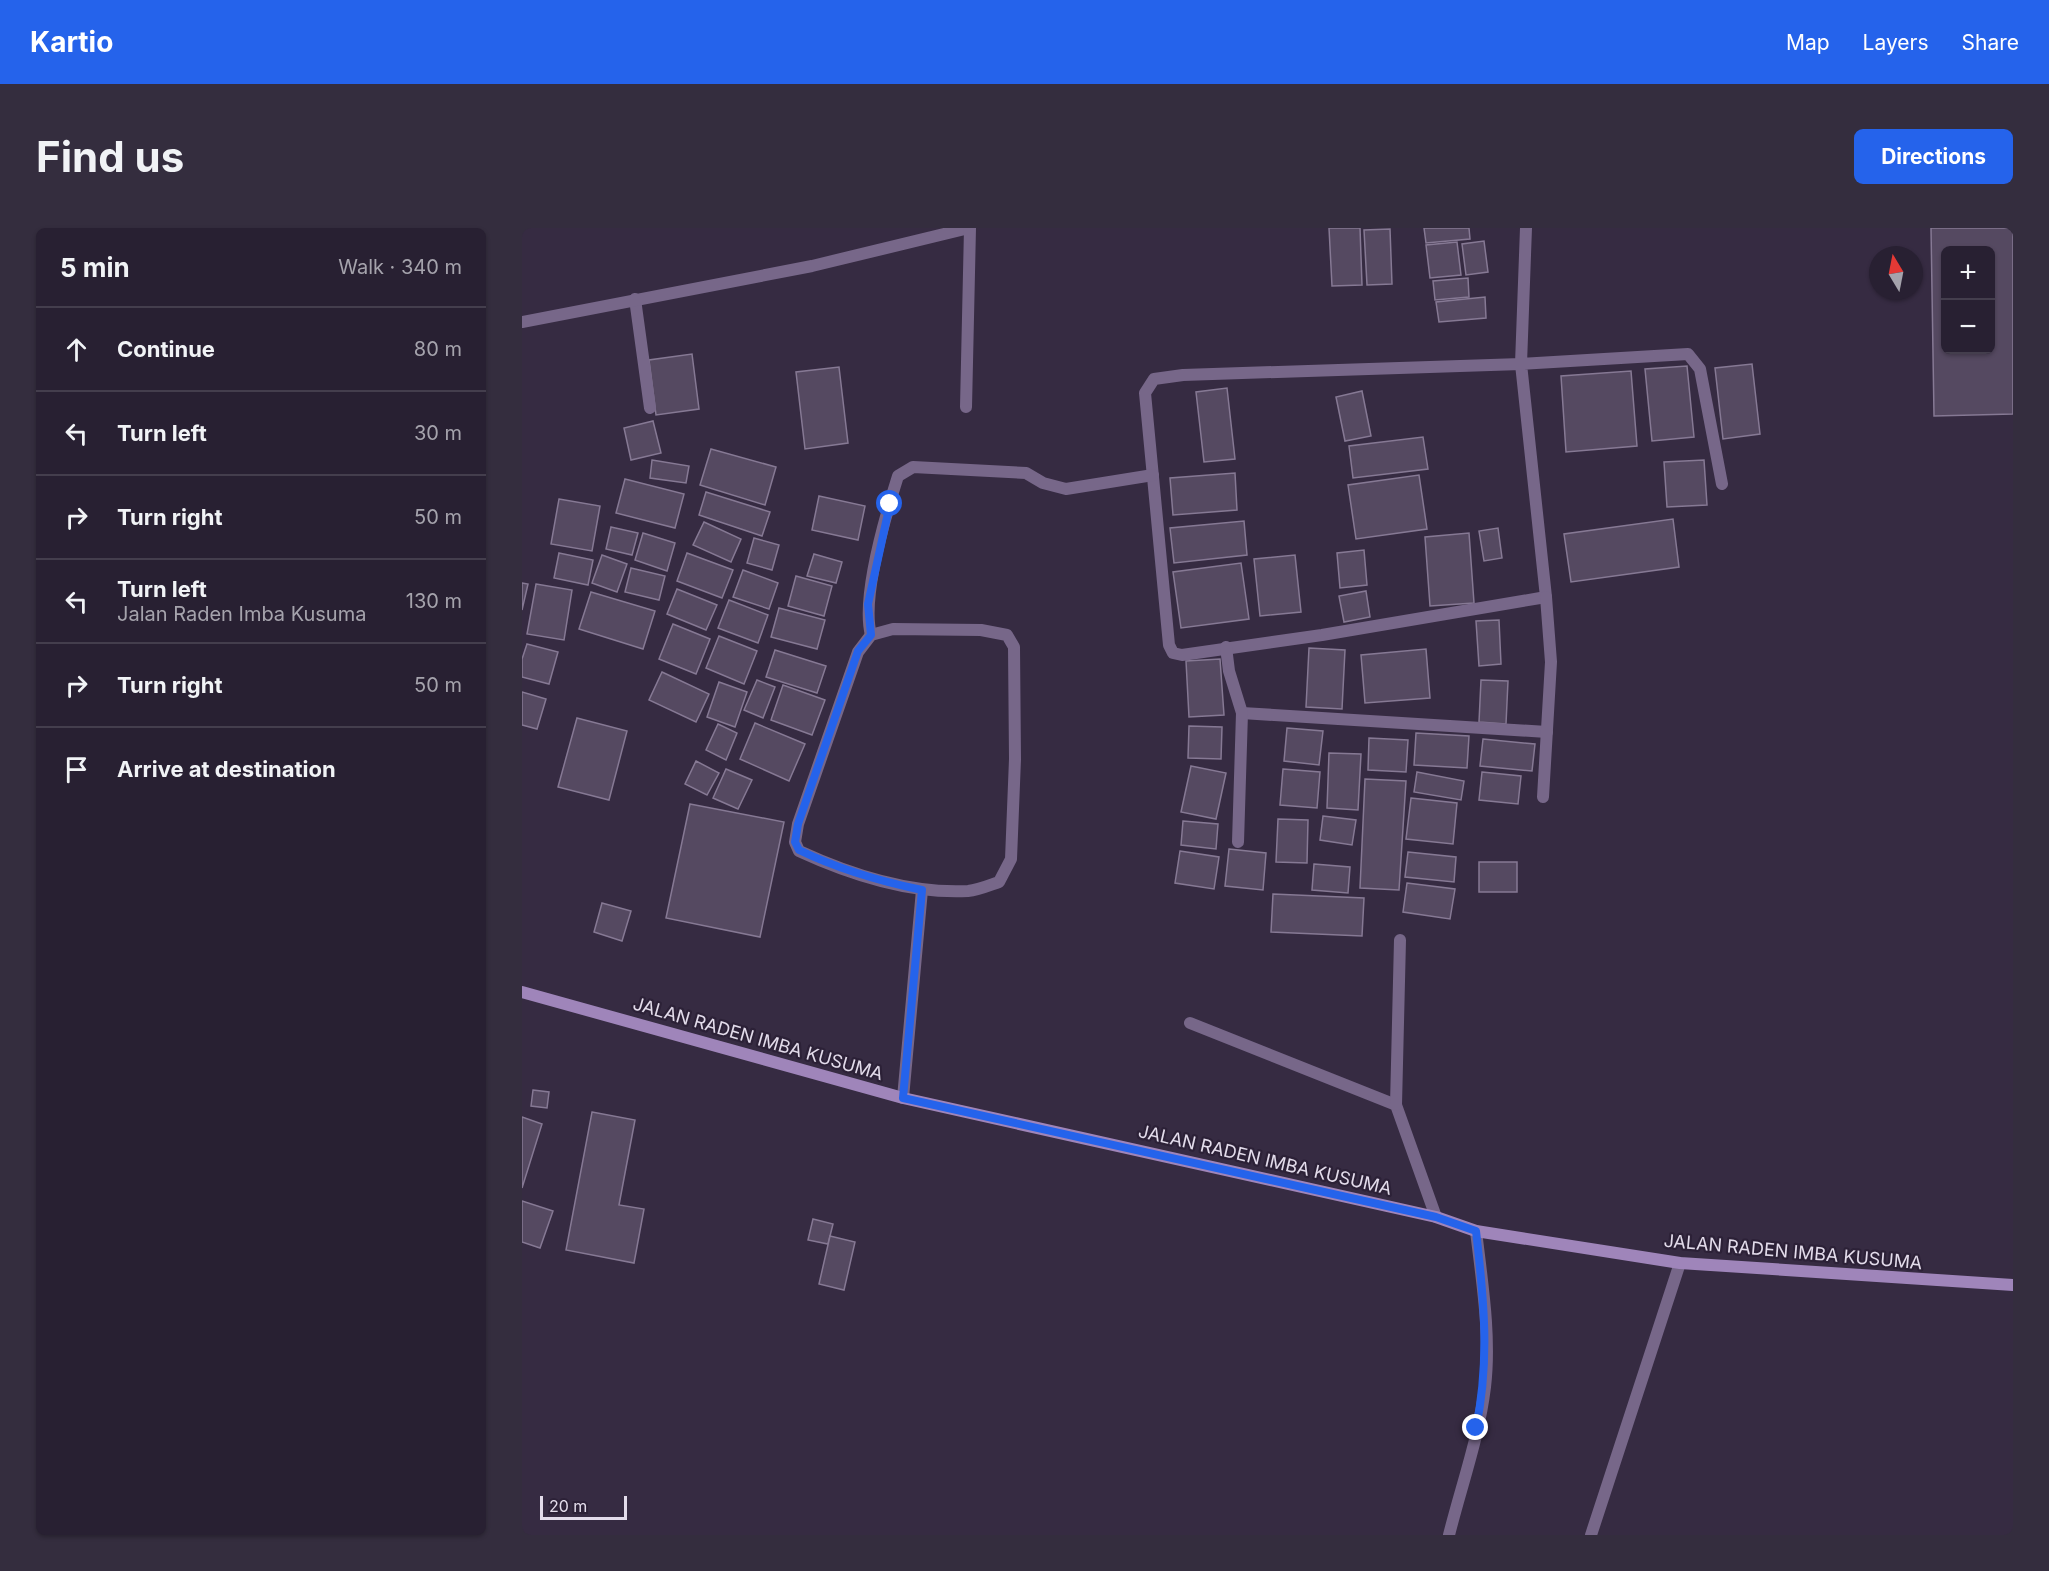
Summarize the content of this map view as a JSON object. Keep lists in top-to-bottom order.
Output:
{
  "streets": {
    "street": ["JALAN RADEN IMBA KUSUMA"]
  },
  "scale_bar": "20 m",
  "north": "top",
  "page": {
    "header": "Kartio",
    "nav": ["Map", "Layers", "Share"],
    "buttons": "Directions",
    "title": "Find us",
    "heading": ["5 min", "Walk · 340 m"],
    "map_buttons": ["+", "−"],
    "list": [
      ["Continue", "80 m"],
      ["Turn left", "30 m"],
      ["Turn right", "50 m"],
      ["Turn left", "Jalan Raden Imba Kusuma", "130 m"],
      ["Turn right", "50 m"],
      "Arrive at destination"
    ],
    "scale": "20 m"
  }
}
